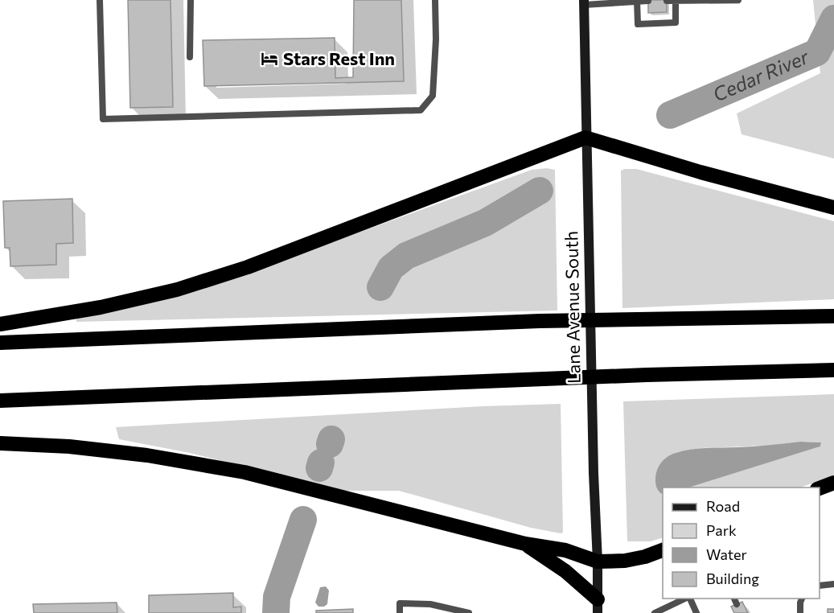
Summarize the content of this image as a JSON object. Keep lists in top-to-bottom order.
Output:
{
  "streets": {
    "main road": ["Lane Avenue South"]
  },
  "water": ["Cedar River"],
  "places": {
    "hotel": ["Stars Rest Inn"]
  },
  "legend": [
    "Road",
    "Park",
    "Water",
    "Building"
  ]
}
